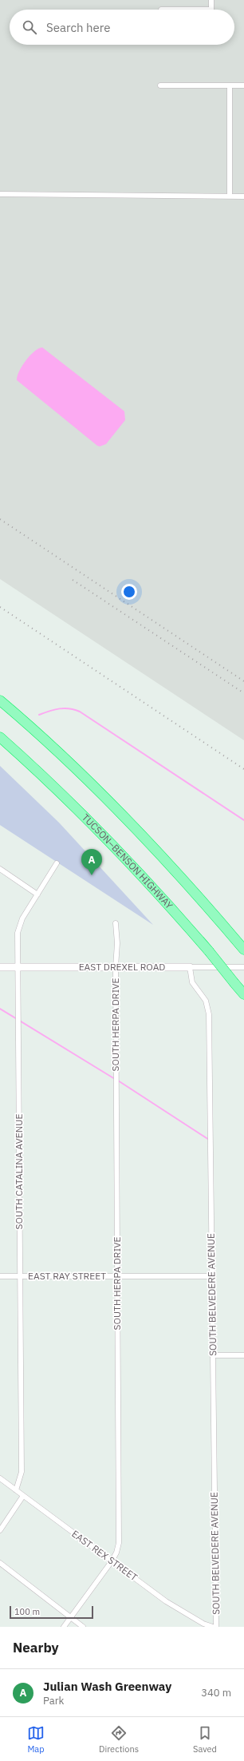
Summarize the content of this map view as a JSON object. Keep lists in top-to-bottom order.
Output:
{
  "streets": {
    "highway": ["TUCSON–BENSON HIGHWAY"],
    "street": [
      "EAST DREXEL ROAD",
      "SOUTH HERPA DRIVE",
      "SOUTH CATALINA AVENUE",
      "EAST RAY STREET",
      "SOUTH BELVEDERE AVENUE",
      "EAST REX STREET"
    ]
  },
  "crossings": [
    ["EAST DREXEL ROAD", "SOUTH HERPA DRIVE"],
    ["EAST DREXEL ROAD", "SOUTH CATALINA AVENUE"],
    ["EAST DREXEL ROAD", "SOUTH BELVEDERE AVENUE"],
    ["SOUTH HERPA DRIVE", "EAST RAY STREET"],
    ["SOUTH HERPA DRIVE", "EAST REX STREET"],
    ["SOUTH CATALINA AVENUE", "EAST RAY STREET"],
    ["SOUTH CATALINA AVENUE", "EAST REX STREET"],
    ["EAST RAY STREET", "SOUTH BELVEDERE AVENUE"]
  ],
  "scale_bar": "100 m",
  "page": {
    "search": "Search here",
    "pins": "A",
    "scale": "100 m",
    "heading": "Nearby",
    "list": [
      {
        "mark": "A",
        "name": "Julian Wash Greenway",
        "note": "Park",
        "value": "340 m"
      }
    ],
    "nav": ["Map", "Directions", "Saved"]
  }
}
